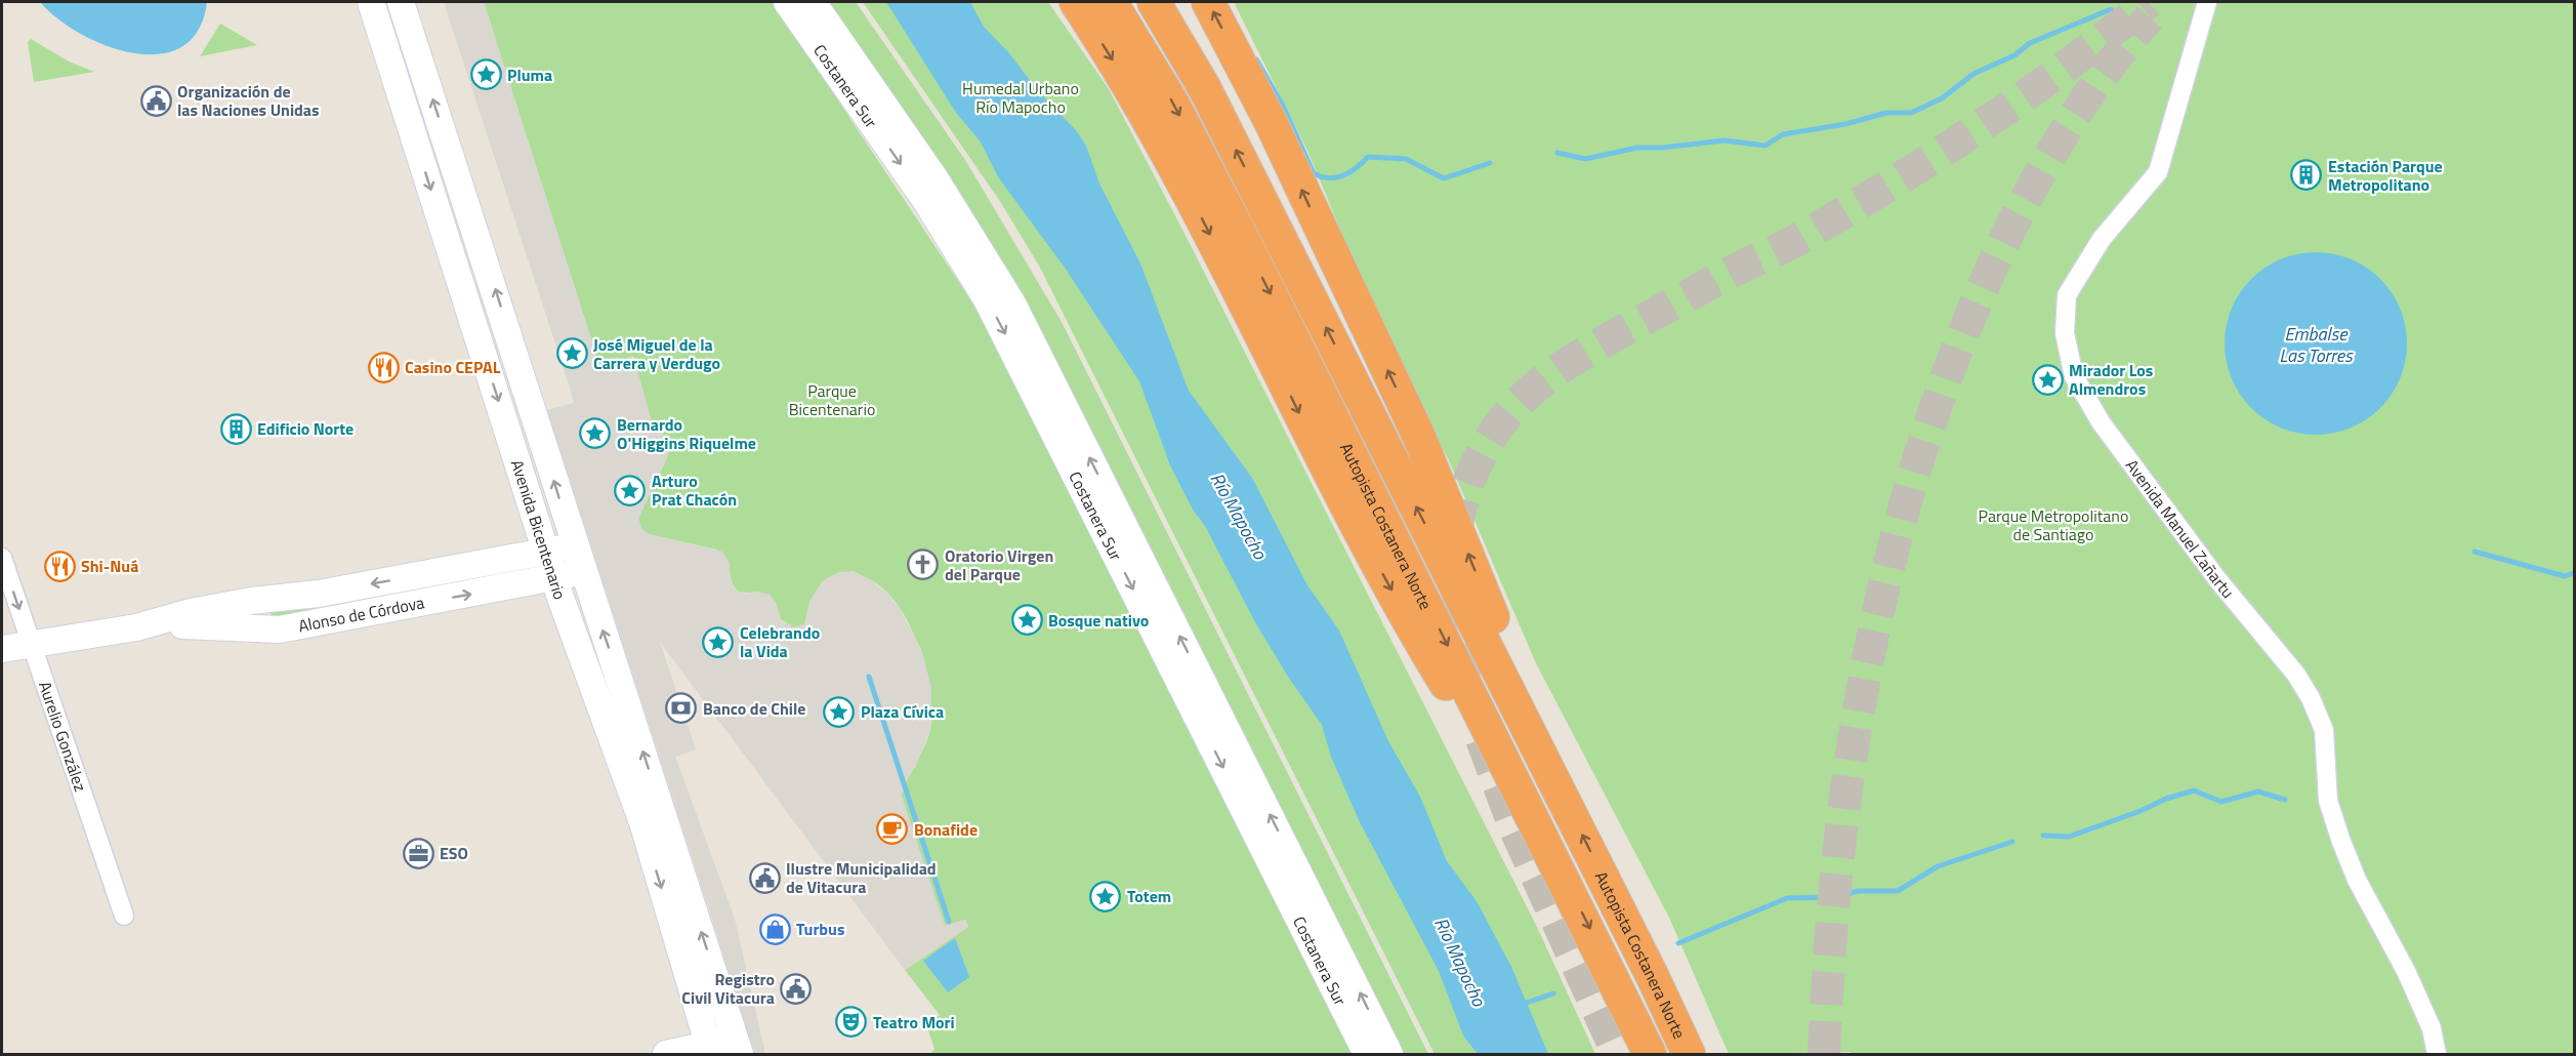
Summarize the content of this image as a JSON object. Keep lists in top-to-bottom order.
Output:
{
  "streets": {
    "highway": ["Autopista Costanera Norte"],
    "main road": ["Costanera Sur", "Avenida Bicentenario", "Alonso de Córdova"],
    "street": ["Avenida Manuel Zañartu", "Aurelio González"]
  },
  "crossings": [
    ["Avenida Bicentenario", "Alonso de Córdova"],
    ["Alonso de Córdova", "Aurelio González"]
  ],
  "water": ["Embalse Las Torres", "Río Mapocho"],
  "parks": ["Humedal Urbano Río Mapocho", "Parque Bicentenario", "Parque Metropolitano de Santiago"],
  "places": {
    "place": [
      "Pluma",
      "José Miguel de la Carrera y Verdugo",
      "Mirador Los Almendros",
      "Bernardo O'Higgins Riquelme",
      "Arturo Prat Chacón",
      "Bosque nativo",
      "Celebrando la Vida",
      "Plaza Cívica",
      "Totem"
    ],
    "public building": ["Organización de las Naciones Unidas", "Ilustre Municipalidad de Vitacura", "Registro Civil Vitacura"],
    "building": ["Estación Parque Metropolitano", "Edificio Norte"],
    "restaurant": ["Casino CEPAL", "Shi-Nuá"],
    "church": ["Oratorio Virgen del Parque"],
    "bank": ["Banco de Chile"],
    "cafe": ["Bonafide"],
    "office": ["ESO"],
    "shop": ["Turbus"],
    "theatre": ["Teatro Mori"]
  }
}
